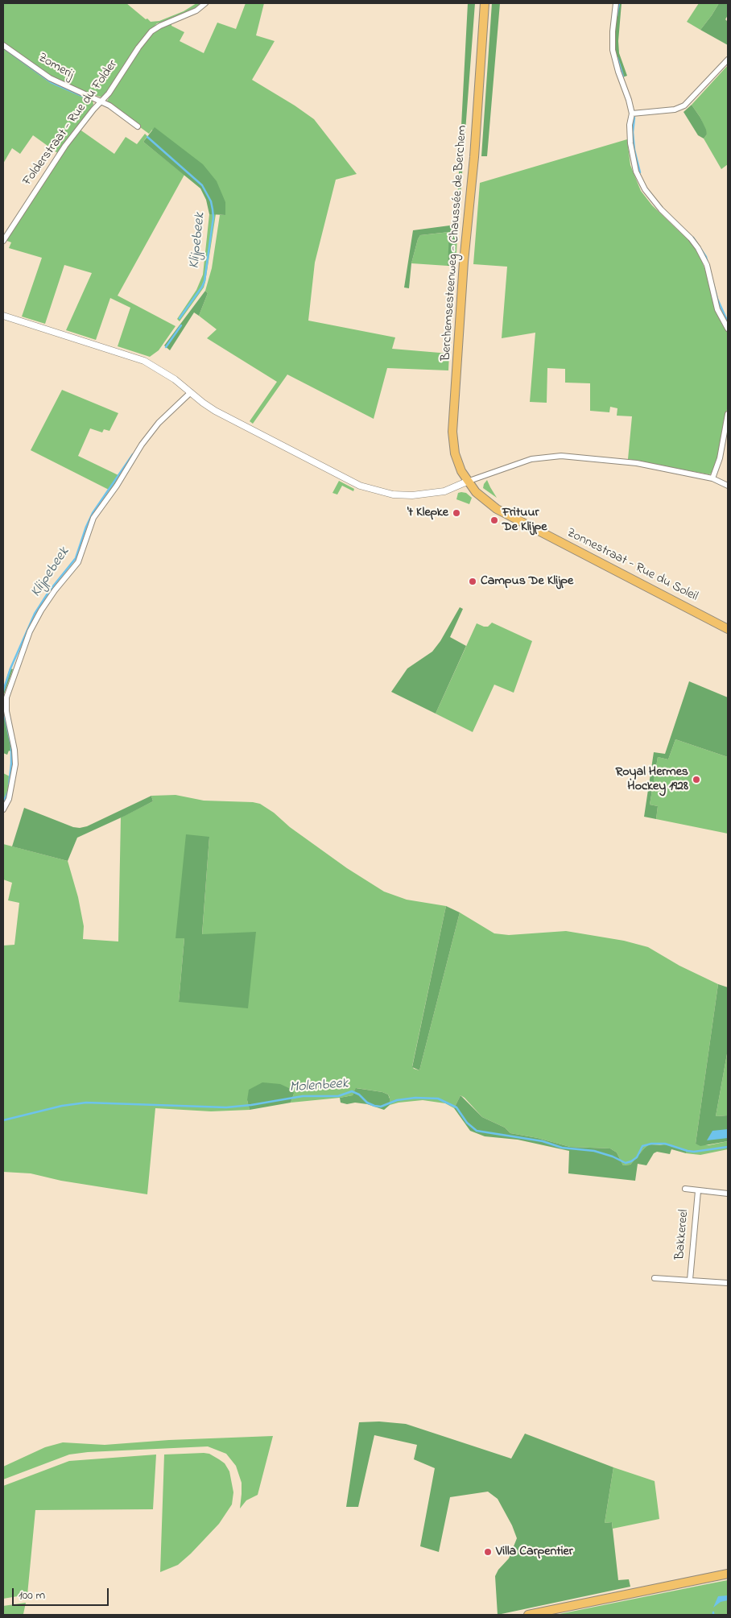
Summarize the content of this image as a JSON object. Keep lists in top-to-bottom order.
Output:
{
  "streets": {
    "main road": ["Berchemsesteenweg - Chaussée de Berchem", "Zonnestraat - Rue du Soleil"],
    "street": ["Zomerij", "Folderstraat - Rue du Folder", "Bakkereel"]
  },
  "crossings": [
    ["Zomerij", "Folderstraat - Rue du Folder"],
    ["Berchemsesteenweg - Chaussée de Berchem", "Zonnestraat - Rue du Soleil"]
  ],
  "water": ["Klijpebeek", "Molenbeek"],
  "places": [
    "'t Klepke",
    "Frituur De Klijpe",
    "Campus De Klijpe",
    "Royal Hermes Hockey 1928",
    "Villa Carpentier"
  ],
  "scale_bar": "100 m"
}
